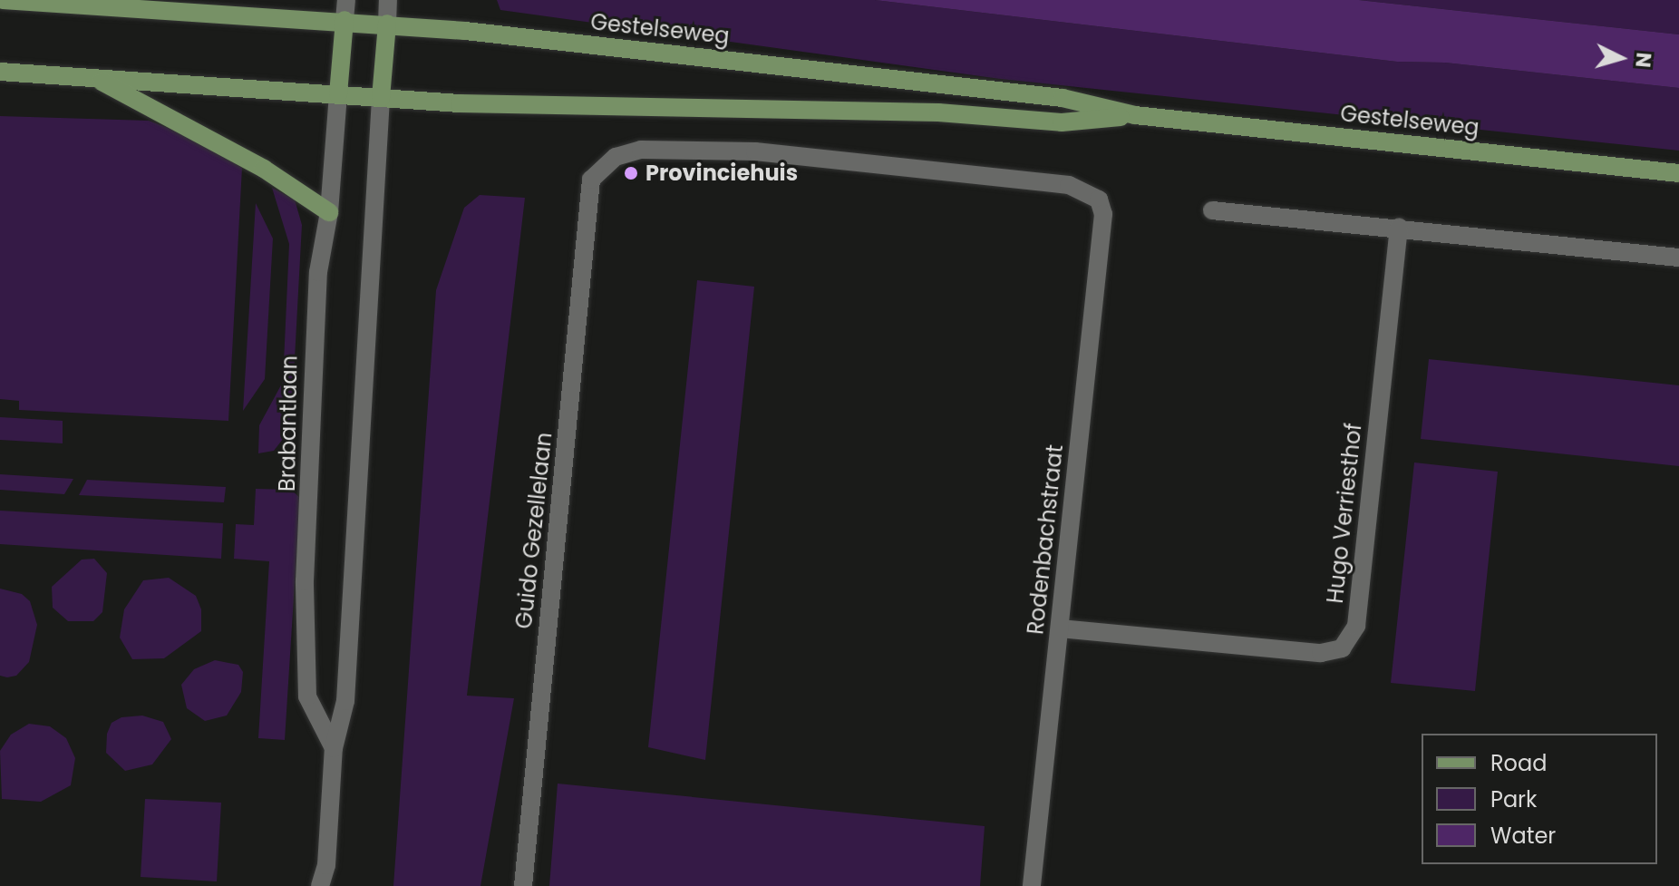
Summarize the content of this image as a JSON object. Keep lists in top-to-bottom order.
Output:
{
  "streets": {
    "main road": ["Gestelseweg"],
    "street": [
      "Brabantlaan",
      "Hugo Verriesthof",
      "Guido Gezellelaan",
      "Rodenbachstraat"
    ]
  },
  "crossings": [
    ["Gestelseweg", "Brabantlaan"],
    ["Hugo Verriesthof", "Rodenbachstraat"],
    ["Guido Gezellelaan", "Rodenbachstraat"]
  ],
  "places": ["Provinciehuis"],
  "legend": ["Road", "Park", "Water"],
  "north": "right"
}
